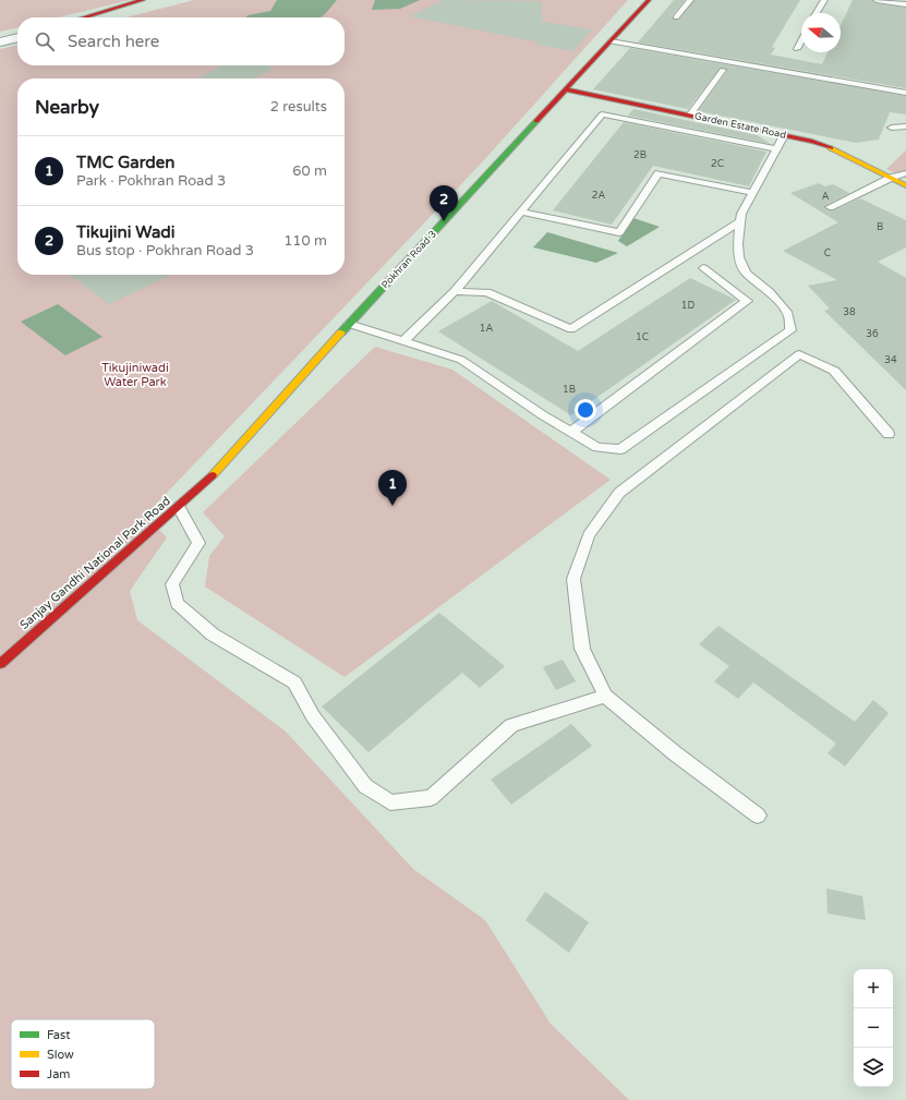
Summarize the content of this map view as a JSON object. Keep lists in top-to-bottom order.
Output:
{
  "streets": {
    "street": ["Garden Estate Road", "Pokhran Road 3", "Sanjay Gandhi National Park Road"]
  },
  "crossings": [
    ["Garden Estate Road", "Pokhran Road 3"],
    ["Pokhran Road 3", "Sanjay Gandhi National Park Road"]
  ],
  "parks": ["Tikujiniwadi Water Park"],
  "house_numbers": [
    "2B",
    "2C",
    "2A",
    "A",
    "B",
    "C",
    "1D",
    "38",
    "1A",
    "36",
    "1C",
    "34",
    "1B"
  ],
  "legend": ["Fast", "Slow", "Jam"],
  "north": "left",
  "page": {
    "search": "Search here",
    "heading": ["Nearby", "2 results"],
    "list": [
      {
        "mark": "1",
        "name": "TMC Garden",
        "note": "Park · Pokhran Road 3",
        "value": "60 m"
      },
      {
        "mark": "2",
        "name": "Tikujini Wadi",
        "note": "Bus stop · Pokhran Road 3",
        "value": "110 m"
      }
    ],
    "pins": ["2", "1"],
    "map_buttons": ["+", "−"]
  }
}
